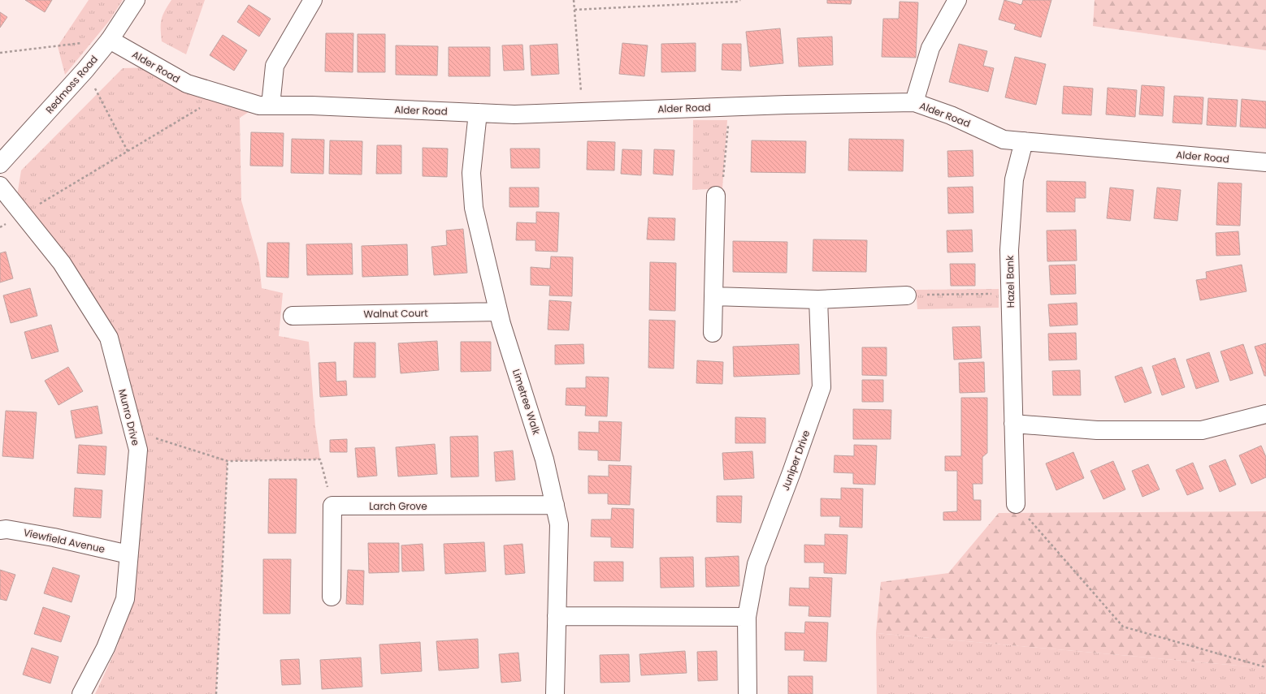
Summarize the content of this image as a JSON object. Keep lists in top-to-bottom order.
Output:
{
  "streets": {
    "street": [
      "Alder Road",
      "Redmoss Road",
      "Hazel Bank",
      "Walnut Court",
      "Limetree Walk",
      "Munro Drive",
      "Juniper Drive",
      "Larch Grove",
      "Viewfield Avenue"
    ]
  },
  "crossings": [
    ["Alder Road", "Redmoss Road"],
    ["Alder Road", "Hazel Bank"],
    ["Alder Road", "Limetree Walk"],
    ["Walnut Court", "Limetree Walk"],
    ["Limetree Walk", "Larch Grove"],
    ["Munro Drive", "Viewfield Avenue"]
  ]
}
